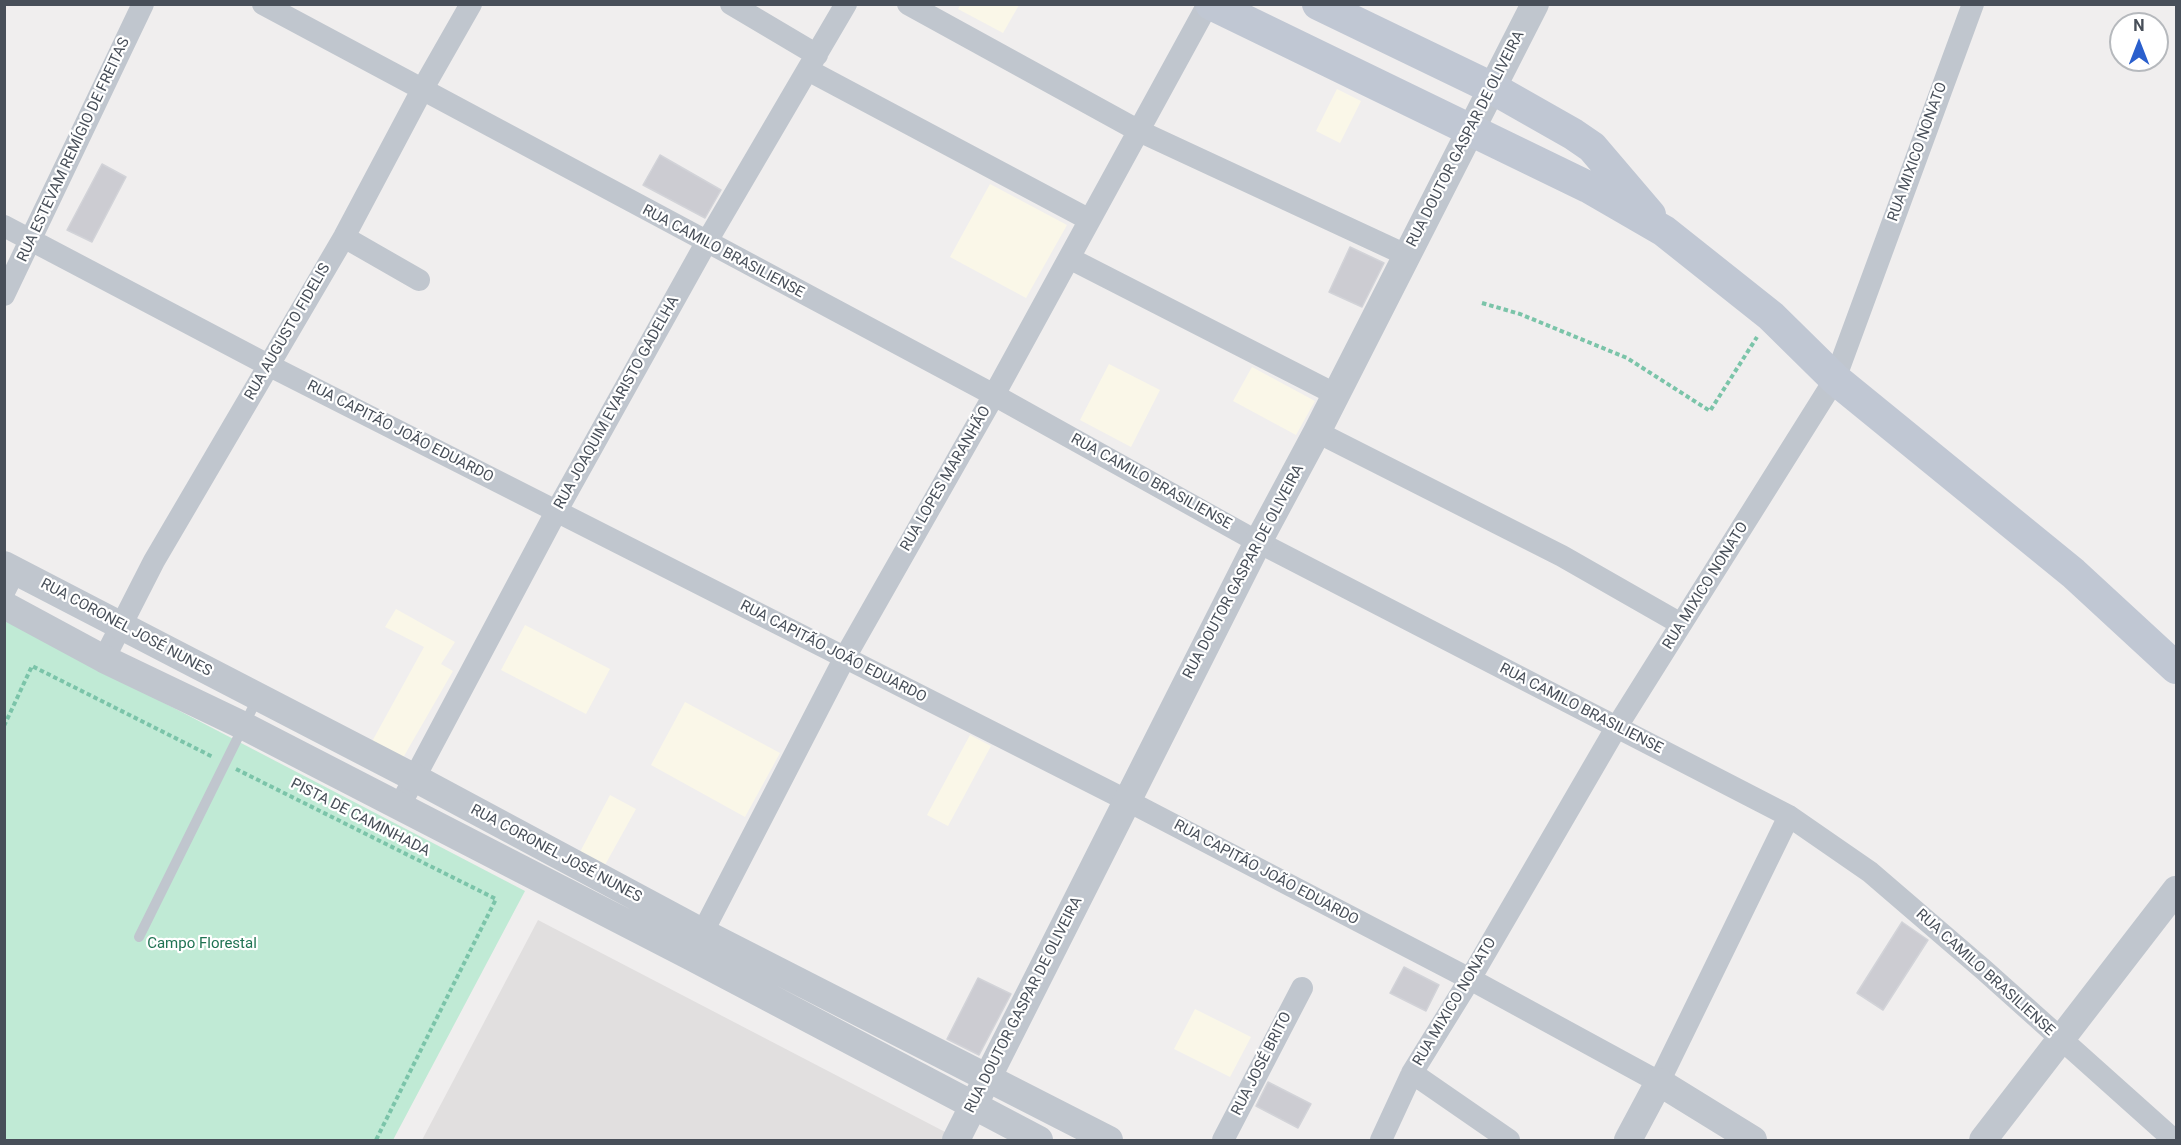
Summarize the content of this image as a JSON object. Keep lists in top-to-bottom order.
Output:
{
  "streets": {
    "street": [
      "RUA DOUTOR GASPAR DE OLIVEIRA",
      "RUA ESTEVAM REMÍGIO DE FREITAS",
      "RUA MIXICO NONATO",
      "RUA CAMILO BRASILIENSE",
      "RUA AUGUSTO FIDELIS",
      "RUA JOAQUIM EVARISTO GADELHA",
      "RUA CAPITÃO JOÃO EDUARDO",
      "RUA LOPES MARANHÃO",
      "RUA CORONEL JOSÉ NUNES",
      "RUA JOSÉ BRITO"
    ],
    "path": ["PISTA DE CAMINHADA"]
  },
  "crossings": [
    ["RUA DOUTOR GASPAR DE OLIVEIRA", "RUA CAMILO BRASILIENSE"],
    ["RUA DOUTOR GASPAR DE OLIVEIRA", "RUA CAPITÃO JOÃO EDUARDO"],
    ["RUA DOUTOR GASPAR DE OLIVEIRA", "RUA CORONEL JOSÉ NUNES"],
    ["RUA ESTEVAM REMÍGIO DE FREITAS", "RUA CAPITÃO JOÃO EDUARDO"],
    ["RUA MIXICO NONATO", "RUA CAMILO BRASILIENSE"],
    ["RUA MIXICO NONATO", "RUA CAPITÃO JOÃO EDUARDO"],
    ["RUA CAMILO BRASILIENSE", "RUA AUGUSTO FIDELIS"],
    ["RUA CAMILO BRASILIENSE", "RUA JOAQUIM EVARISTO GADELHA"],
    ["RUA CAMILO BRASILIENSE", "RUA LOPES MARANHÃO"],
    ["RUA AUGUSTO FIDELIS", "RUA CAPITÃO JOÃO EDUARDO"],
    ["RUA AUGUSTO FIDELIS", "RUA CORONEL JOSÉ NUNES"],
    ["RUA JOAQUIM EVARISTO GADELHA", "RUA CAPITÃO JOÃO EDUARDO"],
    ["RUA JOAQUIM EVARISTO GADELHA", "RUA CORONEL JOSÉ NUNES"],
    ["RUA CAPITÃO JOÃO EDUARDO", "RUA LOPES MARANHÃO"],
    ["RUA LOPES MARANHÃO", "RUA CORONEL JOSÉ NUNES"]
  ],
  "parks": ["Campo Florestal"],
  "north": "top"
}
